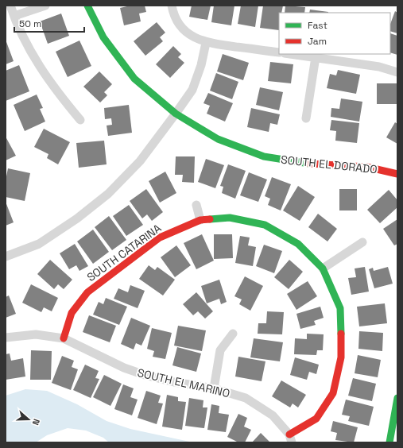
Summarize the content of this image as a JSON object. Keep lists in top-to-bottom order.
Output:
{
  "streets": {
    "street": ["SOUTH EL DORADO", "SOUTH CATARINA", "SOUTH EL MARINO"]
  },
  "crossings": [
    ["SOUTH CATARINA", "SOUTH EL MARINO"]
  ],
  "legend": ["Fast", "Jam"],
  "scale_bar": "50 m",
  "north": "right"
}
